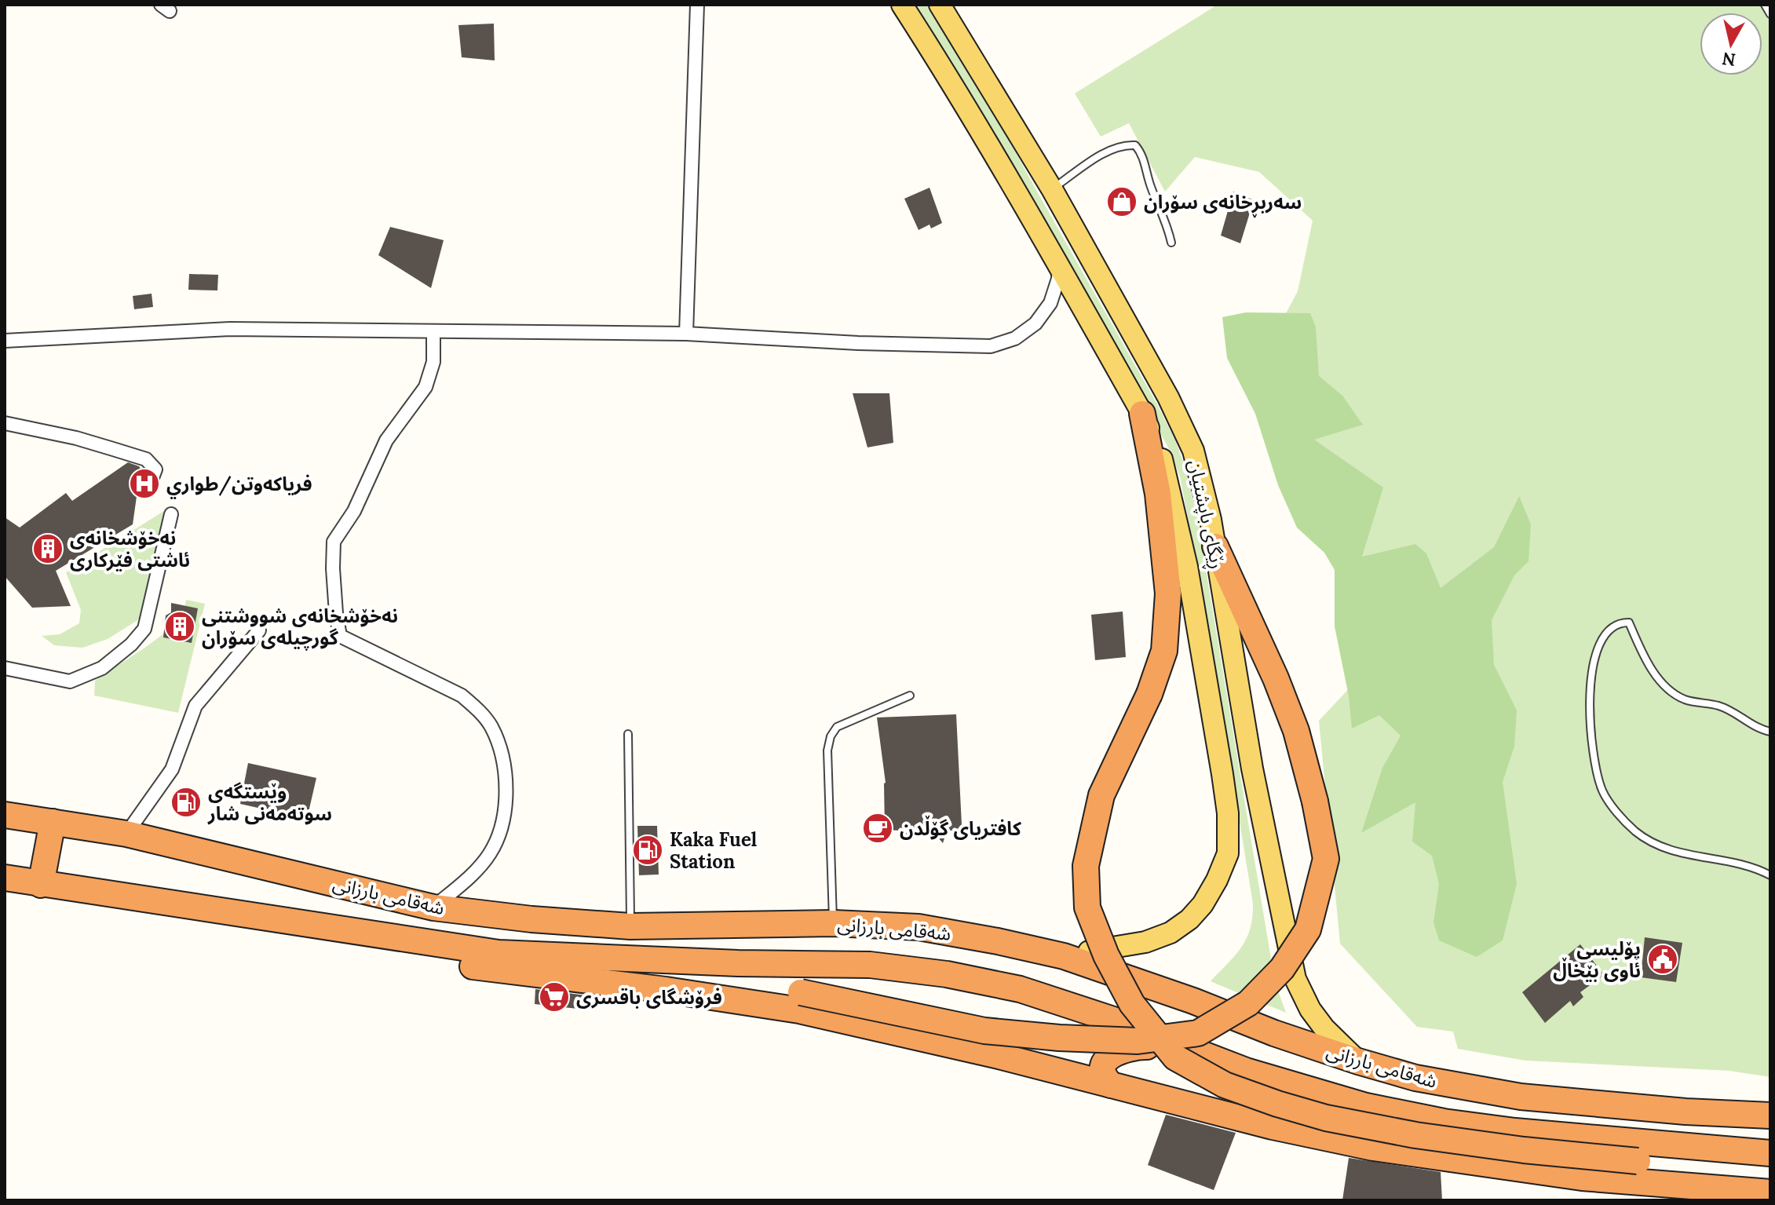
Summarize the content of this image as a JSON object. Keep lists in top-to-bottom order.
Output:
{
  "streets": {
    "highway": ["شەقامی بارزانی"],
    "main road": ["ڕێگای باپشتیان"]
  },
  "crossings": [
    ["ڕێگای باپشتیان", "شەقامی بارزانی"]
  ],
  "places": {
    "shop": ["سەربڕخانەی سۆران"],
    "hospital": ["فریاکەوتن/طواري"],
    "building": ["نەخۆشخانەی ئاشتی فێرکاری", "نەخۆشخانەی شووشتنی گورچیلەی سۆران"],
    "fuel station": ["وێستگەی سوتەمەنی شار", "Kaka Fuel Station"],
    "cafe": ["کافتریای گۆڵدن"],
    "public building": ["پۆلیسی ئاوی بێخاڵ"],
    "supermarket": ["فرۆشگای باقسری"]
  },
  "north": "bottom"
}
